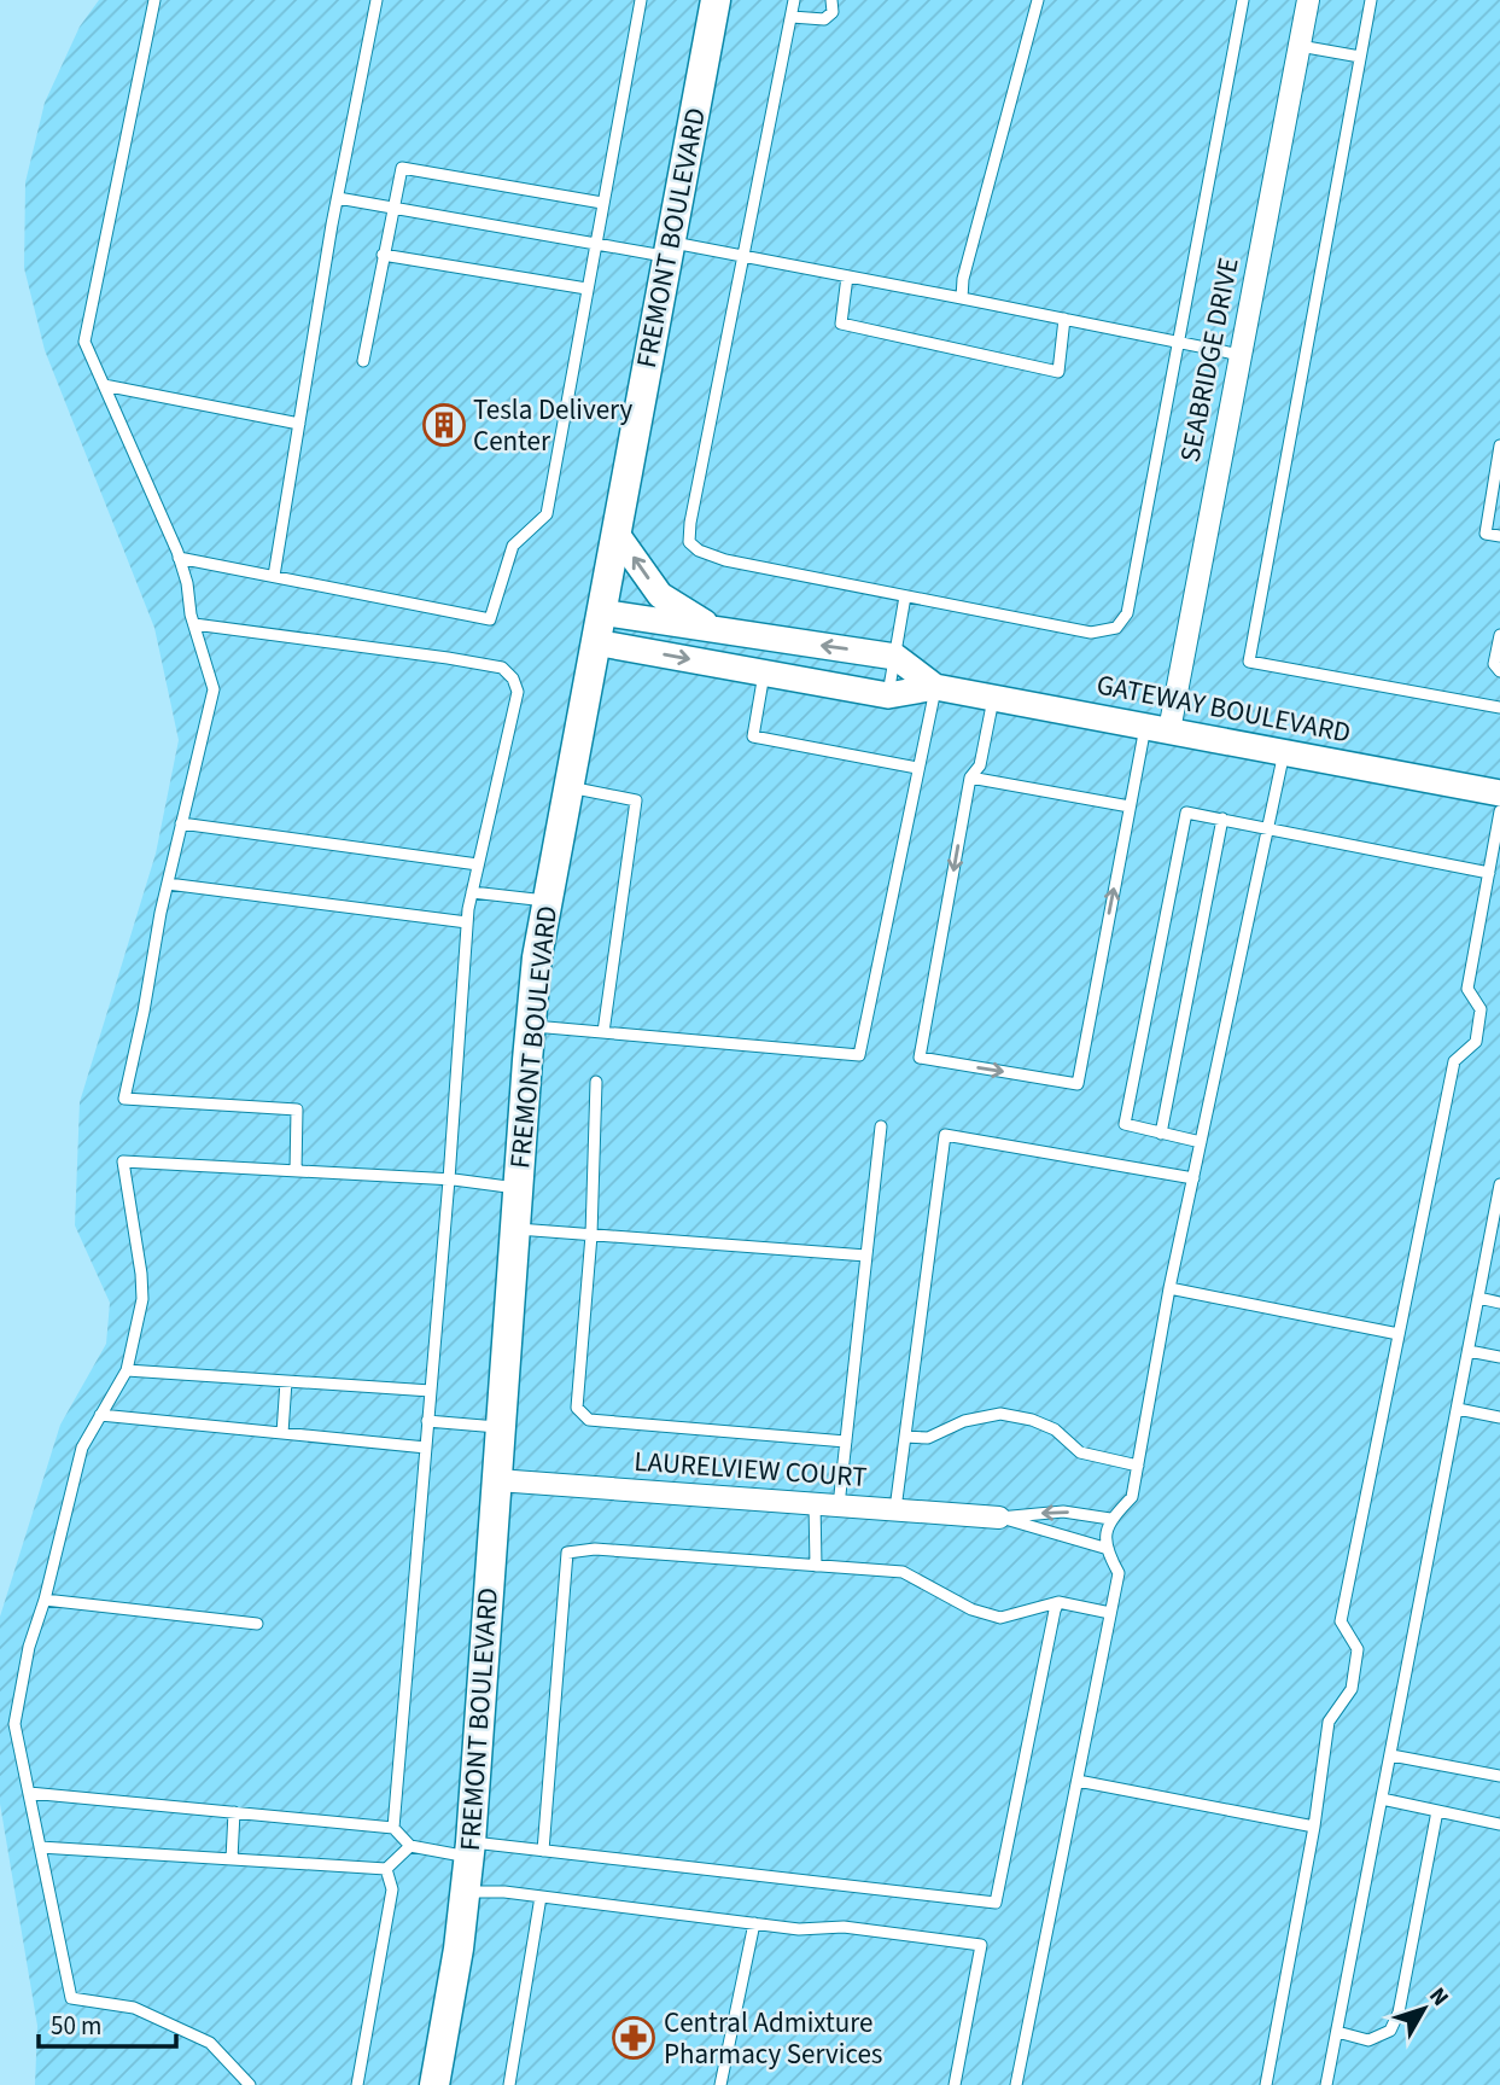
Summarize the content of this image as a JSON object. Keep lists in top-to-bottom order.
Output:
{
  "streets": {
    "main road": ["FREMONT BOULEVARD"],
    "street": ["SEABRIDGE DRIVE", "GATEWAY BOULEVARD", "LAURELVIEW COURT"]
  },
  "crossings": [
    ["FREMONT BOULEVARD", "GATEWAY BOULEVARD"],
    ["FREMONT BOULEVARD", "LAURELVIEW COURT"],
    ["SEABRIDGE DRIVE", "GATEWAY BOULEVARD"]
  ],
  "places": {
    "building": ["Tesla Delivery Center"],
    "pharmacy": ["Central Admixture Pharmacy Services"]
  },
  "scale_bar": "50 m",
  "north": "top right"
}
